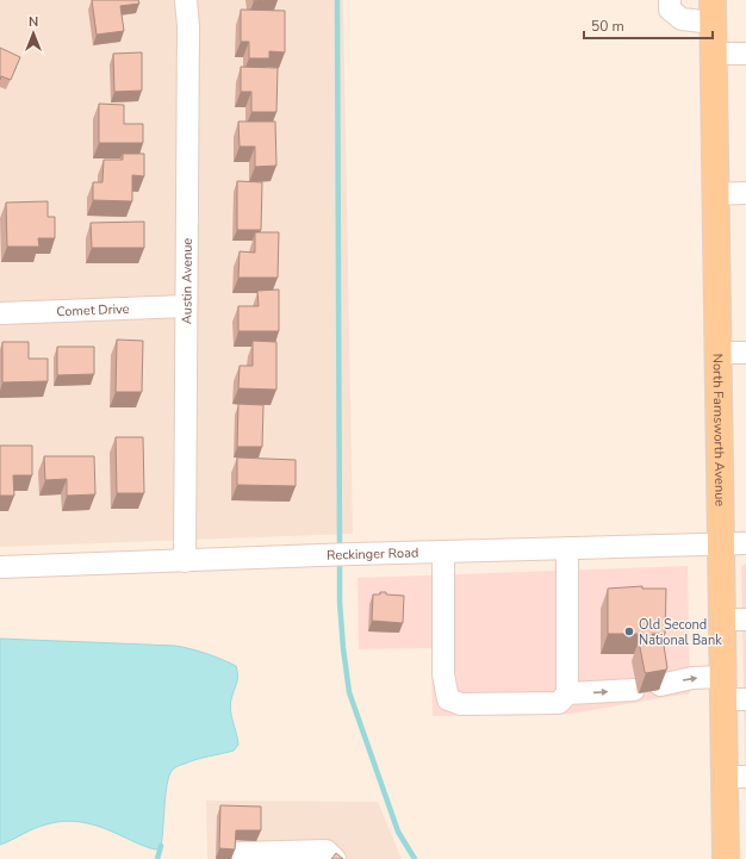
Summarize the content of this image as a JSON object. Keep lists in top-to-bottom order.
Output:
{
  "streets": {
    "main road": ["North Farnsworth Avenue"],
    "street": ["Austin Avenue", "Comet Drive", "Reckinger Road"]
  },
  "crossings": [
    ["Austin Avenue", "Comet Drive"],
    ["Austin Avenue", "Reckinger Road"],
    ["North Farnsworth Avenue", "Reckinger Road"]
  ],
  "places": ["Old Second National Bank"],
  "scale_bar": "50 m",
  "north": "top"
}
